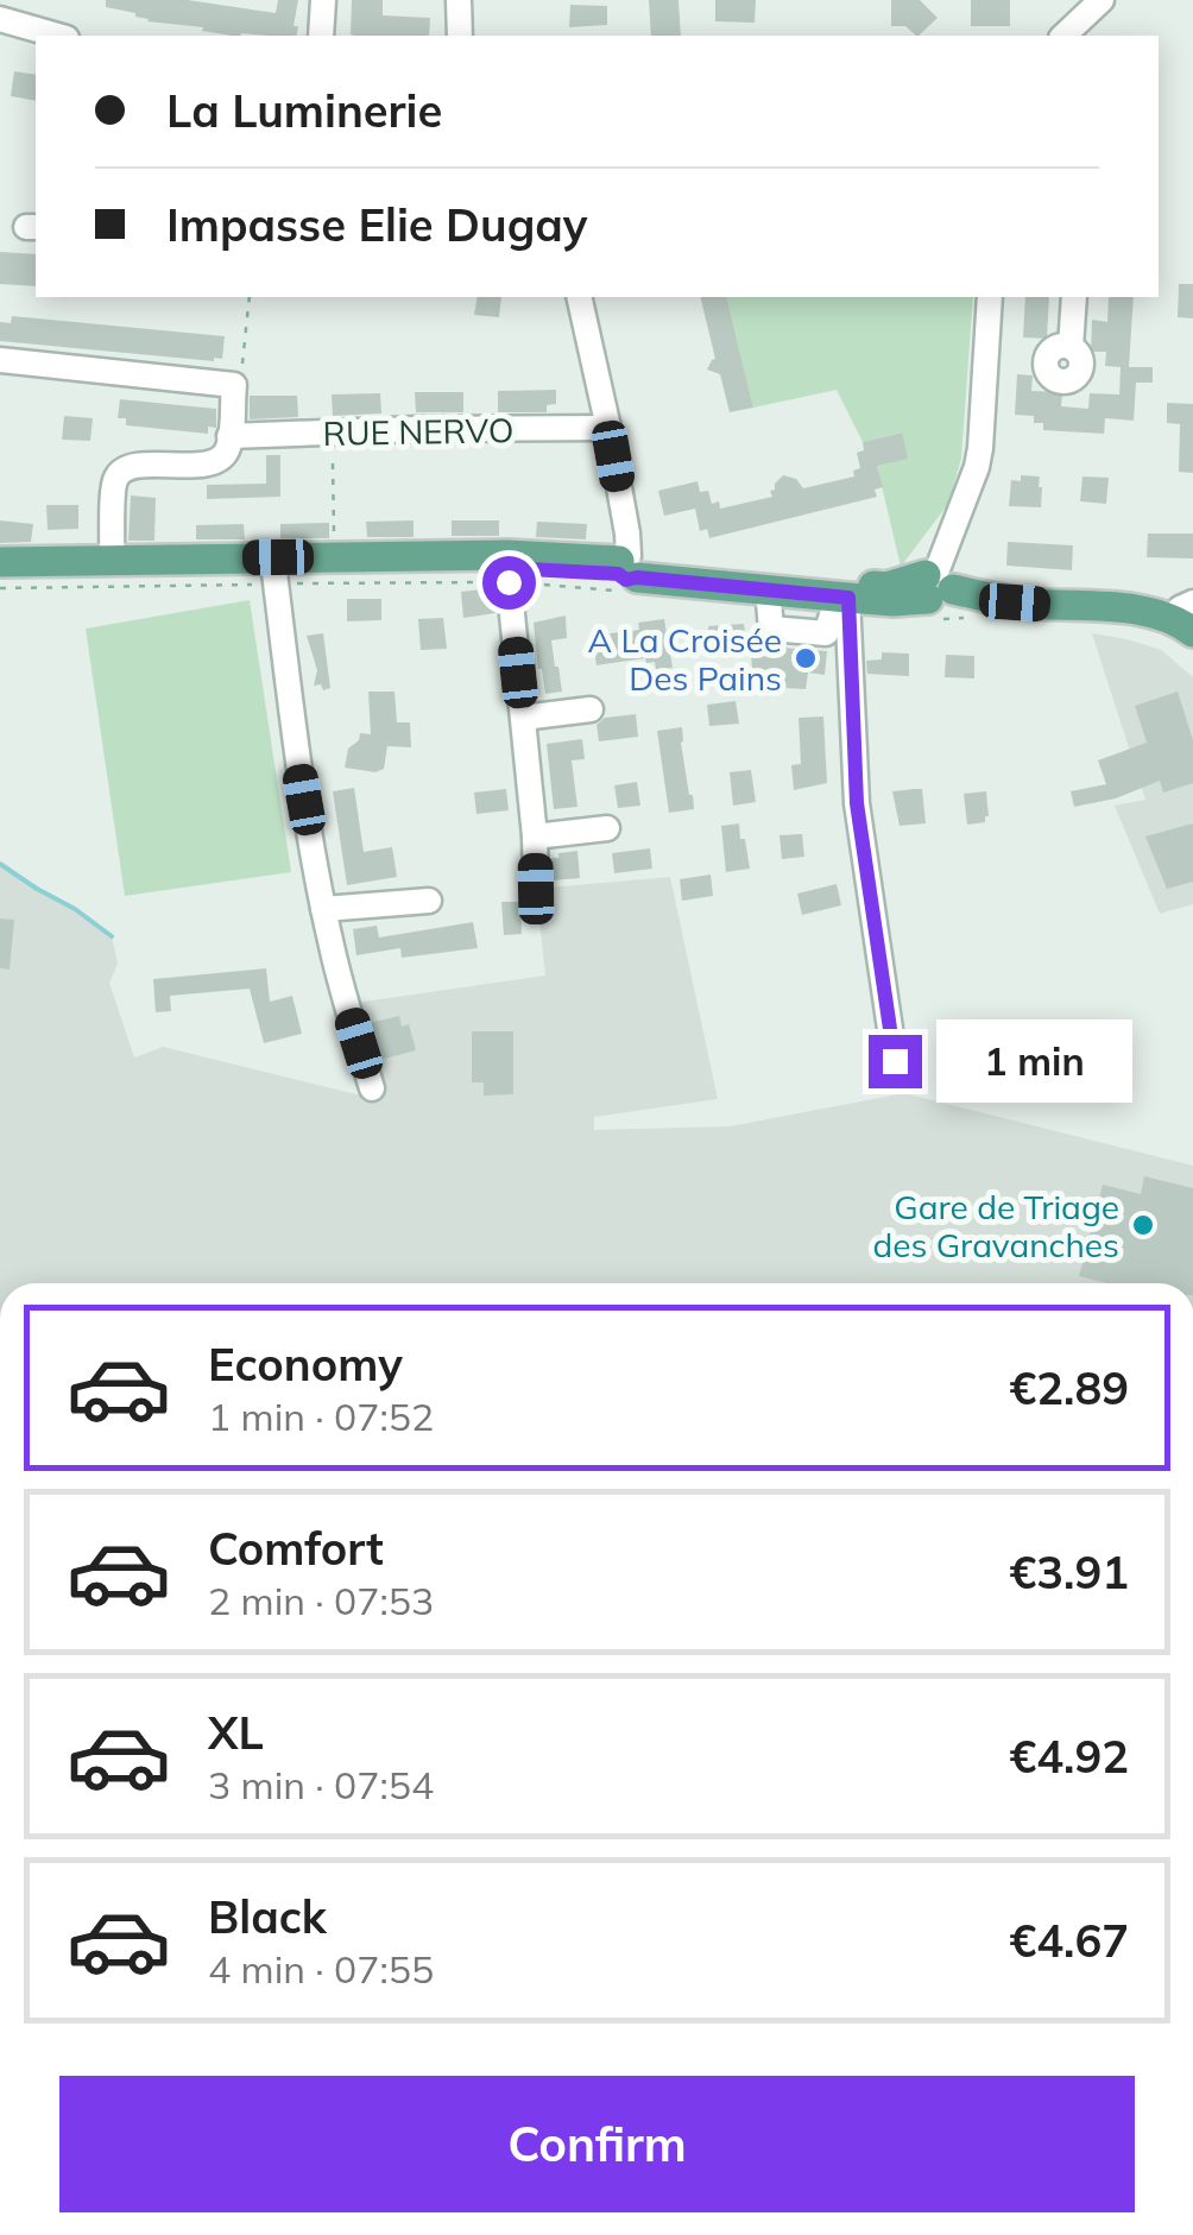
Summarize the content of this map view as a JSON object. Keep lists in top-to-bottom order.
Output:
{
  "streets": {
    "street": ["RUE NERVO"]
  },
  "places": ["A La Croisée Des Pains", "Gare de Triage des Gravanches"],
  "page": {
    "banner": ["La Luminerie", "Impasse Elie Dugay"],
    "bubble": "1 min",
    "list": [
      {
        "name": "Economy",
        "note": "1 min · 07:52",
        "value": "€2.89"
      },
      {
        "name": "Comfort",
        "note": "2 min · 07:53",
        "value": "€3.91"
      },
      {
        "name": "XL",
        "note": "3 min · 07:54",
        "value": "€4.92"
      },
      {
        "name": "Black",
        "note": "4 min · 07:55",
        "value": "€4.67"
      }
    ],
    "buttons": "Confirm"
  }
}
